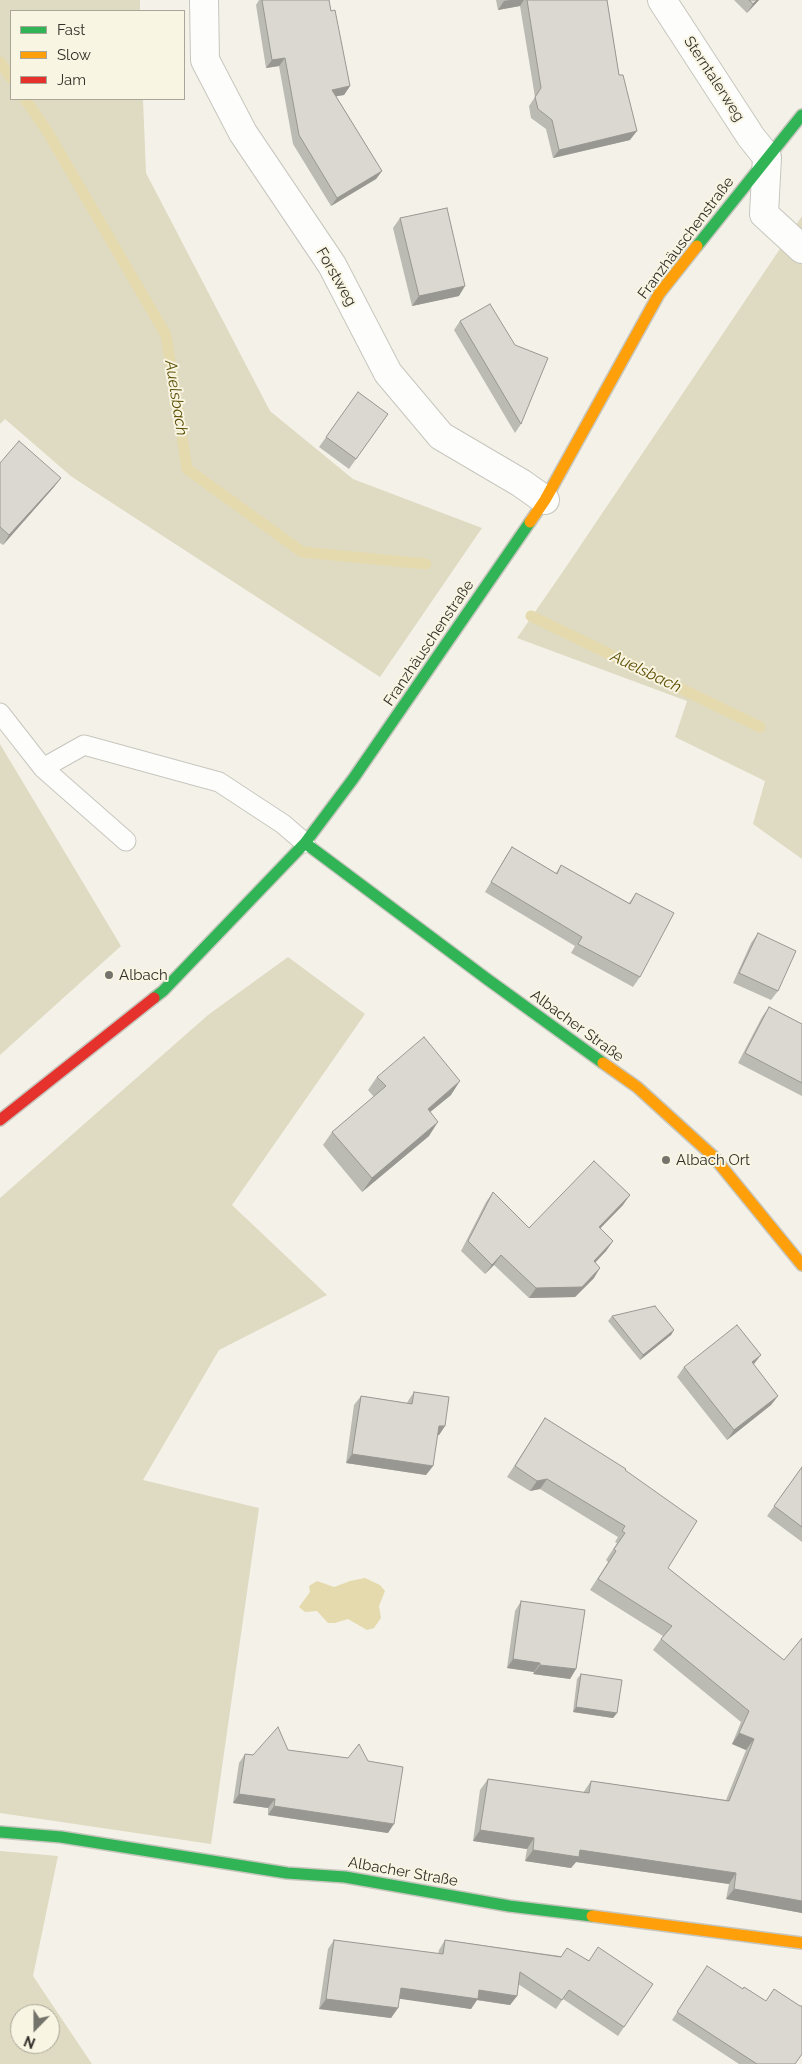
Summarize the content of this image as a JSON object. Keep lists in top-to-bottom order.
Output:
{
  "streets": {
    "street": [
      "Sterntalerweg",
      "Franzhäuschenstraße",
      "Forstweg",
      "Albacher Straße"
    ]
  },
  "crossings": [
    ["Sterntalerweg", "Franzhäuschenstraße"],
    ["Franzhäuschenstraße", "Forstweg"],
    ["Franzhäuschenstraße", "Albacher Straße"]
  ],
  "water": ["Auelsbach"],
  "places": ["Albach", "Albach Ort"],
  "legend": ["Fast", "Slow", "Jam"],
  "north": "bottom"
}
